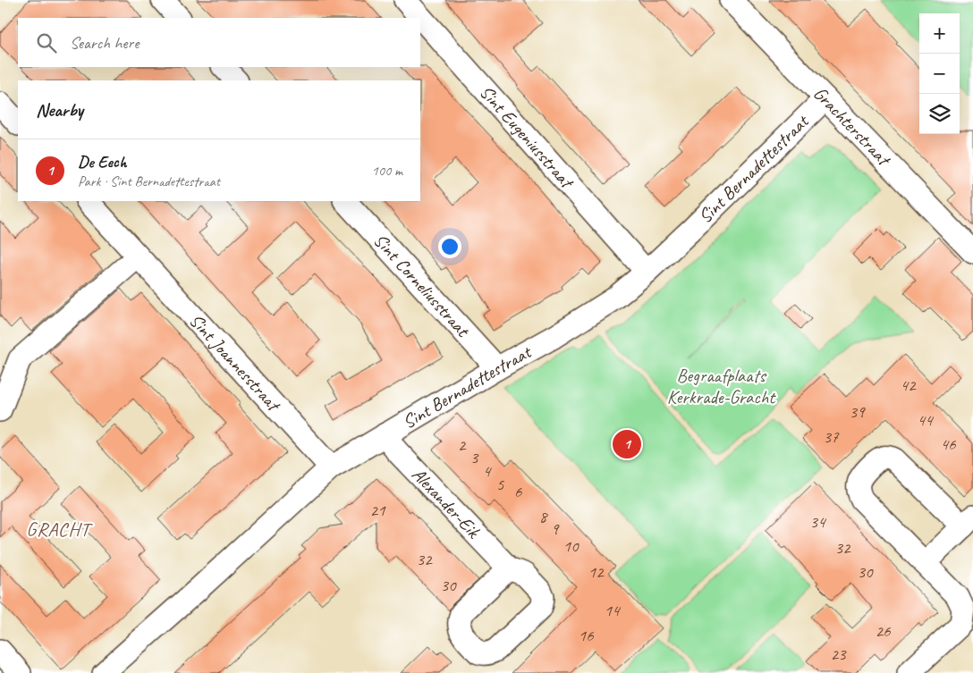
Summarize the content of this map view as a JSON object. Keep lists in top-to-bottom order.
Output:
{
  "streets": {
    "street": [
      "Grachterstraat",
      "Sint Eugeniusstraat",
      "Sint Bernadettestraat",
      "Sint Corneliusstraat",
      "Sint Joannesstraat",
      "Alexander-Eik"
    ]
  },
  "crossings": [
    ["Grachterstraat", "Sint Bernadettestraat"],
    ["Sint Eugeniusstraat", "Sint Bernadettestraat"],
    ["Sint Bernadettestraat", "Sint Corneliusstraat"],
    ["Sint Bernadettestraat", "Sint Joannesstraat"],
    ["Sint Bernadettestraat", "Alexander-Eik"]
  ],
  "districts": ["GRACHT"],
  "parks": ["Begraafplaats Kerkrade-Gracht"],
  "house_numbers": [
    "42",
    "39",
    "44",
    "37",
    "46",
    "2",
    "3",
    "4",
    "5",
    "6",
    "21",
    "8",
    "34",
    "9",
    "10",
    "32",
    "32",
    "12",
    "30",
    "30",
    "14",
    "26",
    "16",
    "23"
  ],
  "page": {
    "map_buttons": ["+", "−"],
    "search": "Search here",
    "heading": "Nearby",
    "list": [
      {
        "mark": "1",
        "name": "De Eech",
        "note": "Park · Sint Bernadettestraat",
        "value": "100 m"
      }
    ],
    "pins": "1"
  }
}
